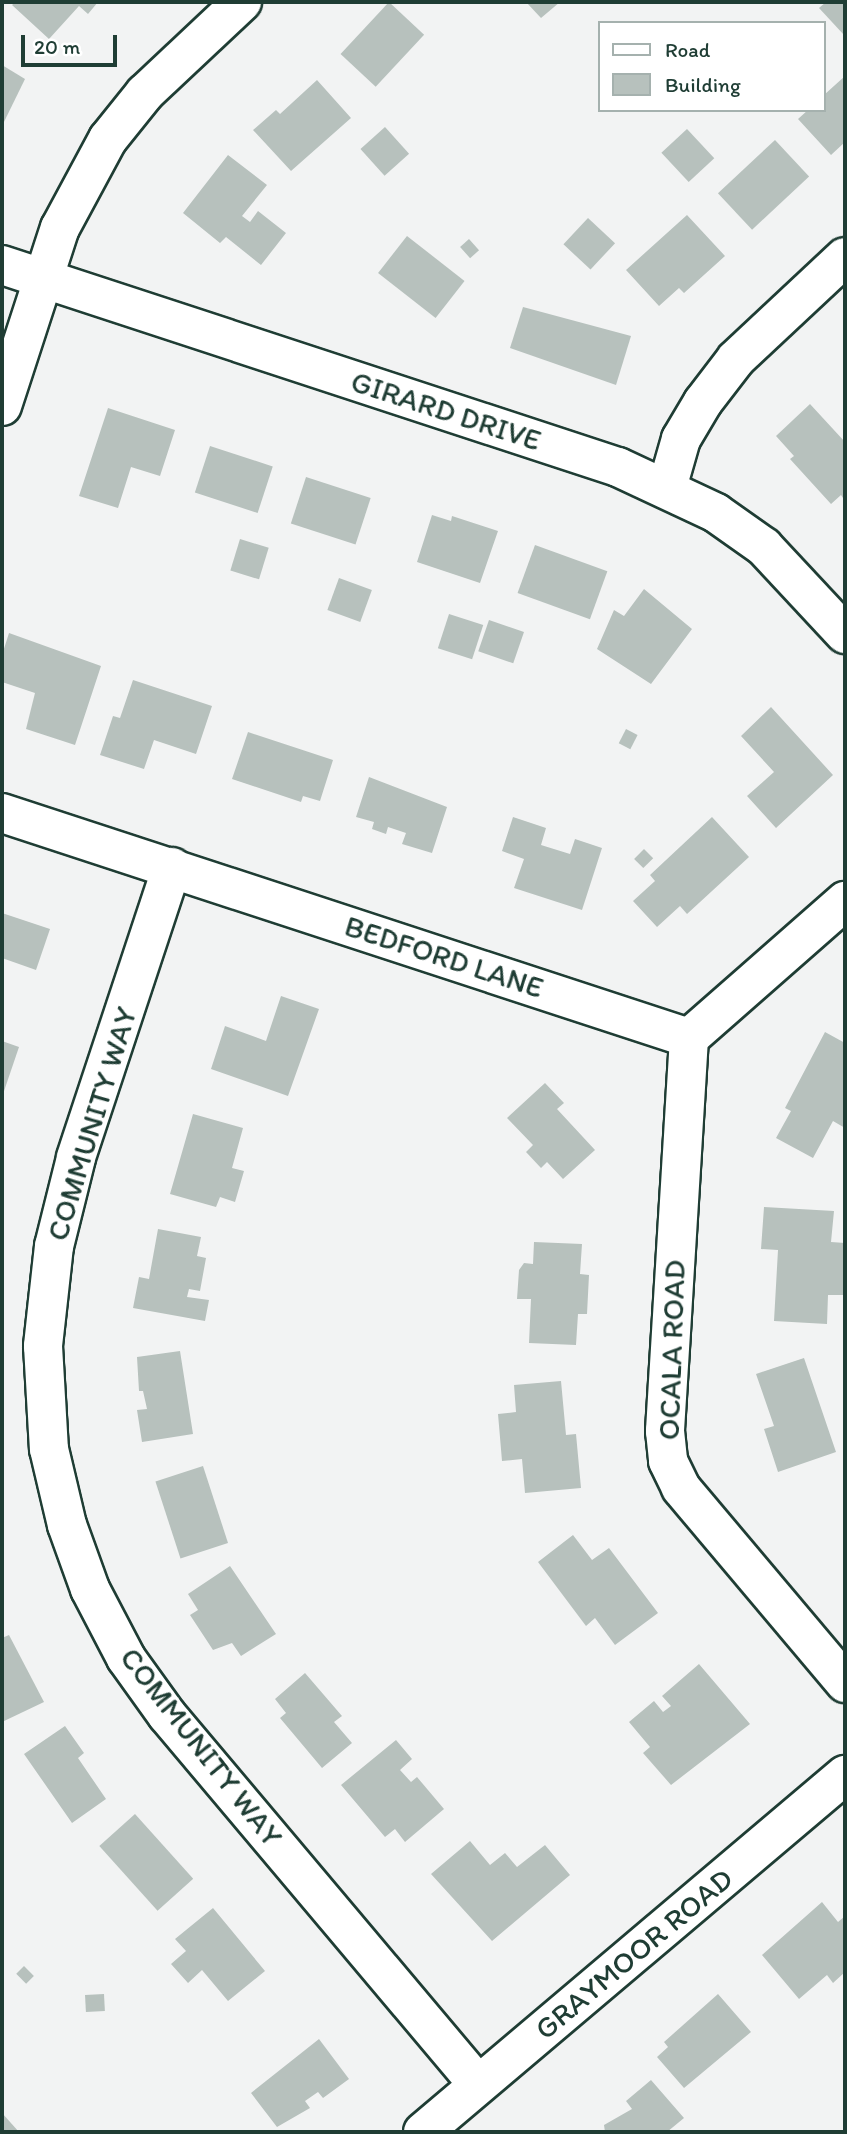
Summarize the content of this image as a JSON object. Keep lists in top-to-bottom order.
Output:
{
  "streets": {
    "street": [
      "GIRARD DRIVE",
      "BEDFORD LANE",
      "COMMUNITY WAY",
      "OCALA ROAD",
      "GRAYMOOR ROAD"
    ]
  },
  "crossings": [
    ["BEDFORD LANE", "COMMUNITY WAY"],
    ["BEDFORD LANE", "OCALA ROAD"],
    ["COMMUNITY WAY", "GRAYMOOR ROAD"]
  ],
  "legend": ["Road", "Building"],
  "scale_bar": "20 m"
}
